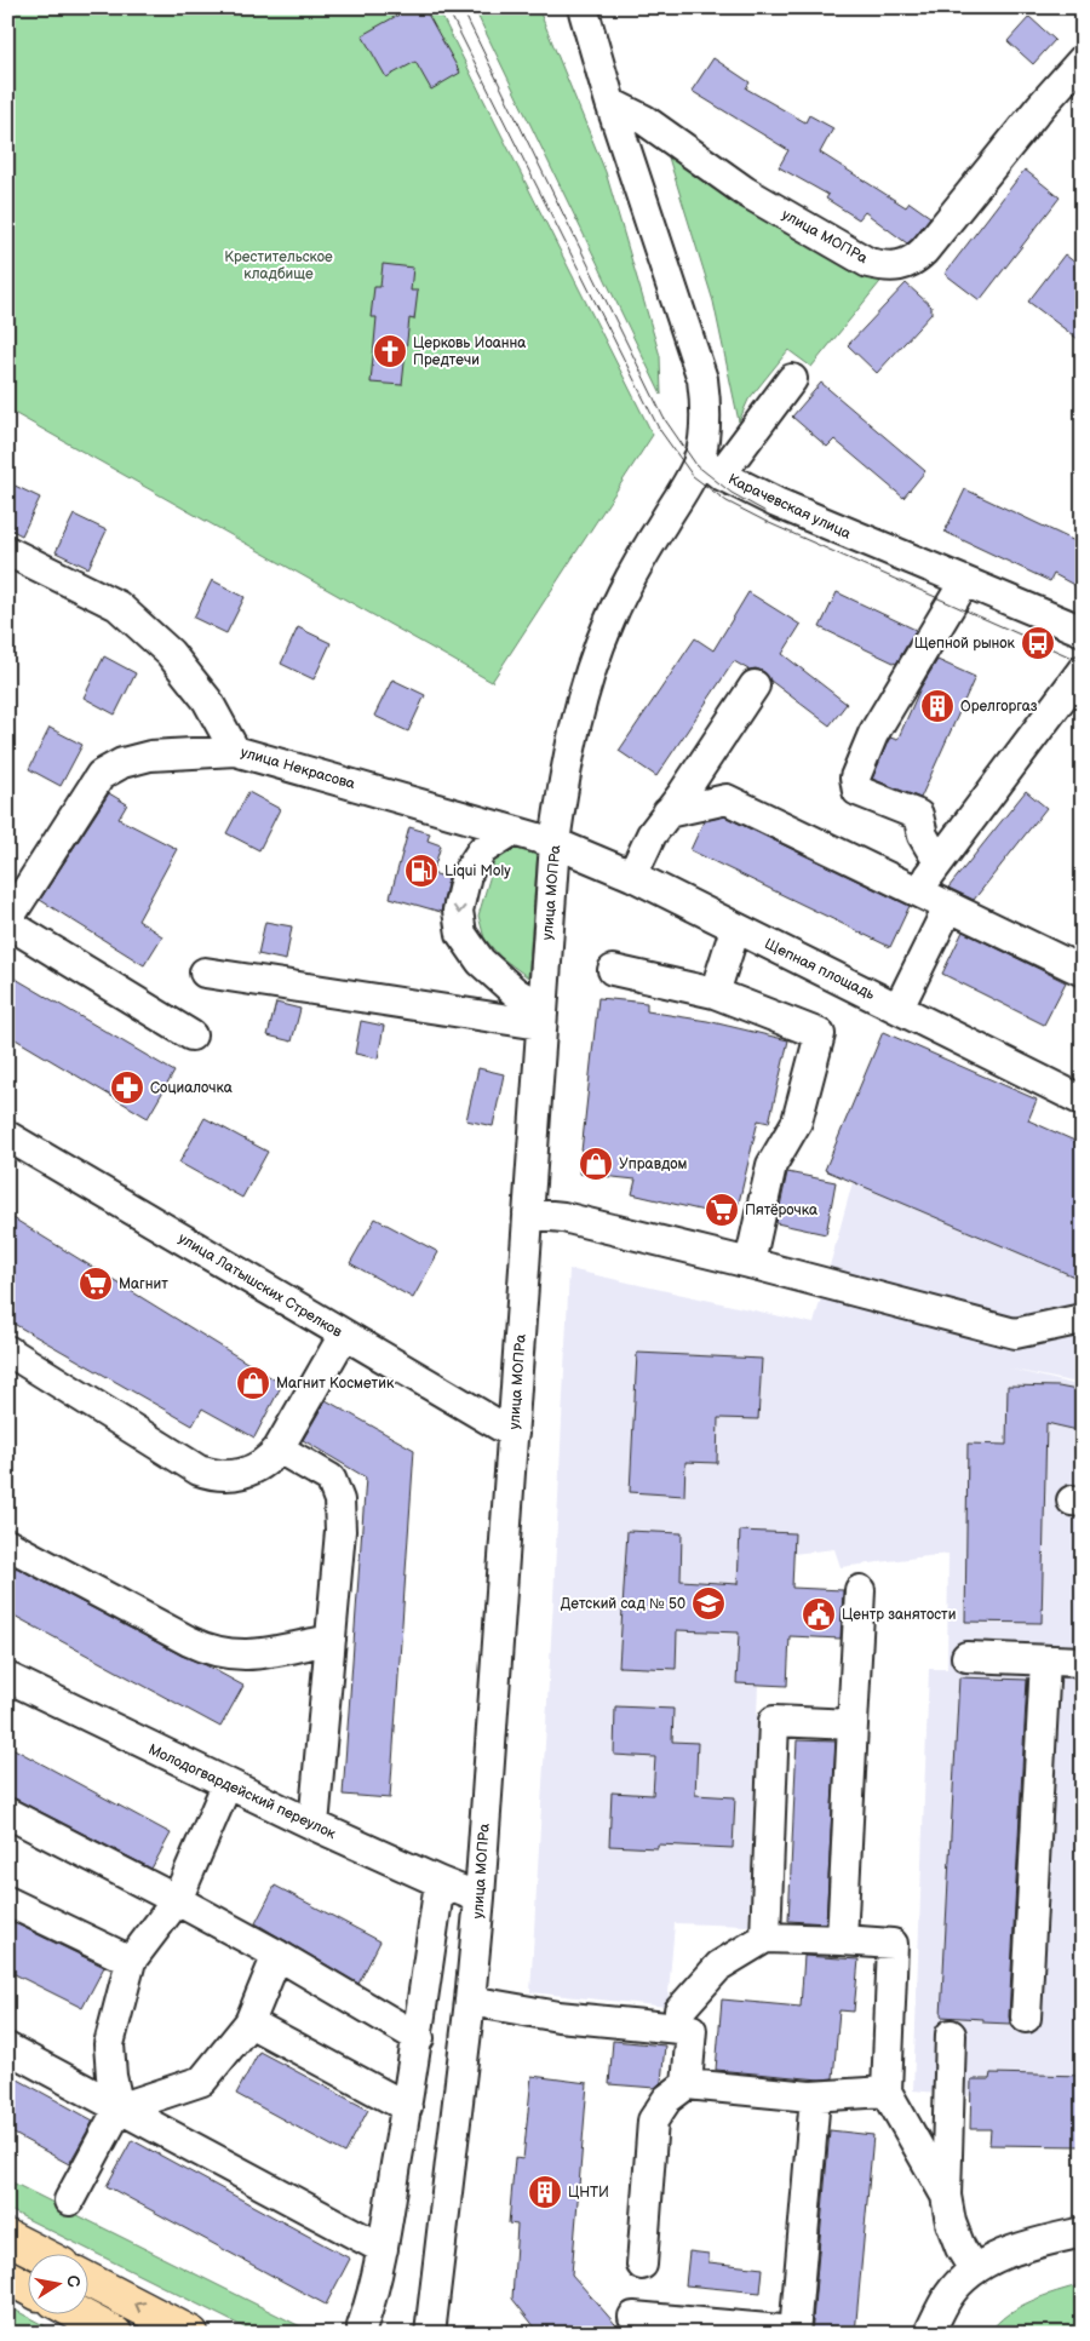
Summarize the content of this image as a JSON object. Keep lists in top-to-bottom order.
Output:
{
  "streets": {
    "street": [
      "улица МОПРа",
      "Карачевская улица",
      "улица Некрасова",
      "Щепная площадь",
      "улица Латышских Стрелков",
      "Молодогвардейский переулок"
    ]
  },
  "crossings": [
    ["улица МОПРа", "Карачевская улица"],
    ["улица МОПРа", "улица Некрасова"],
    ["улица МОПРа", "Щепная площадь"],
    ["улица МОПРа", "улица Латышских Стрелков"],
    ["улица МОПРа", "Молодогвардейский переулок"],
    ["улица Некрасова", "Щепная площадь"]
  ],
  "parks": ["Крестительское кладбище"],
  "places": {
    "church": ["Церковь Иоанна Предтечи"],
    "bus stop": ["Щепной рынок"],
    "building": ["Орелгоргаз", "ЦНТИ"],
    "fuel station": ["Liqui Moly"],
    "pharmacy": ["Социалочка"],
    "shop": ["Управдом", "Магнит Косметик"],
    "supermarket": ["Пятёрочка", "Магнит"],
    "school or university": ["Детский сад № 50"],
    "public building": ["Центр занятости"]
  },
  "north": "right"
}
